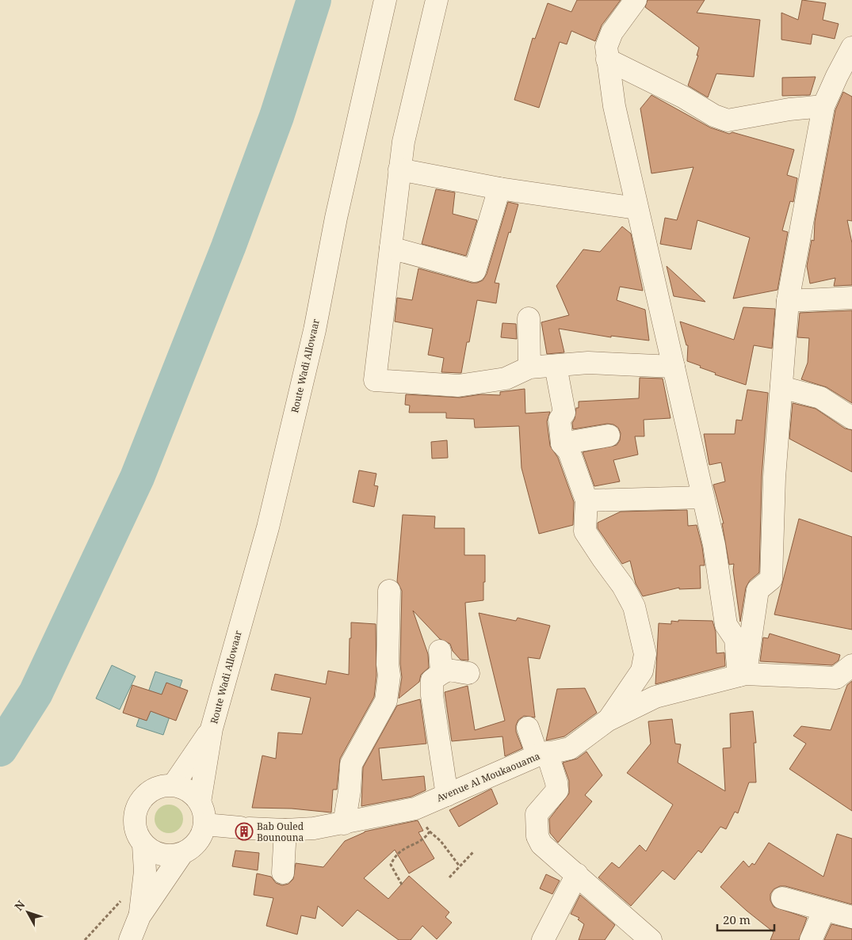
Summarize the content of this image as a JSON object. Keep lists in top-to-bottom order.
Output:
{
  "streets": {
    "street": ["Route Wadi Allowaar", "Avenue Al Moukaouama"]
  },
  "crossings": [
    ["Route Wadi Allowaar", "Avenue Al Moukaouama"]
  ],
  "places": {
    "building": ["Bab Ouled Bounouna"]
  },
  "scale_bar": "20 m",
  "north": "top left"
}
